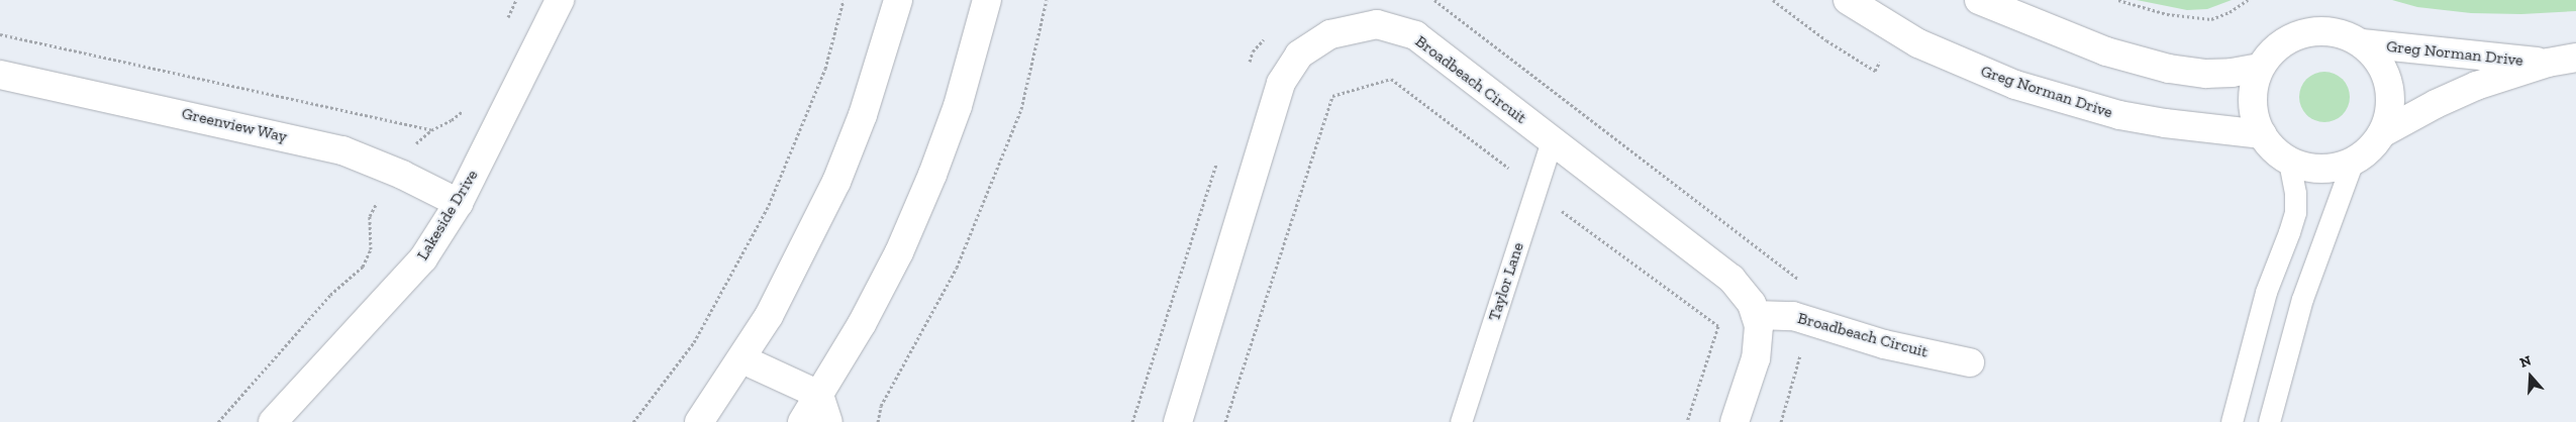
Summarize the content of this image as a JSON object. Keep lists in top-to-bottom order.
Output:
{
  "streets": {
    "street": [
      "Greg Norman Drive",
      "Broadbeach Circuit",
      "Greenview Way",
      "Lakeside Drive"
    ],
    "lane": ["Taylor Lane"]
  },
  "crossings": [
    ["Broadbeach Circuit", "Taylor Lane"],
    ["Greenview Way", "Lakeside Drive"]
  ],
  "north": "top"
}
